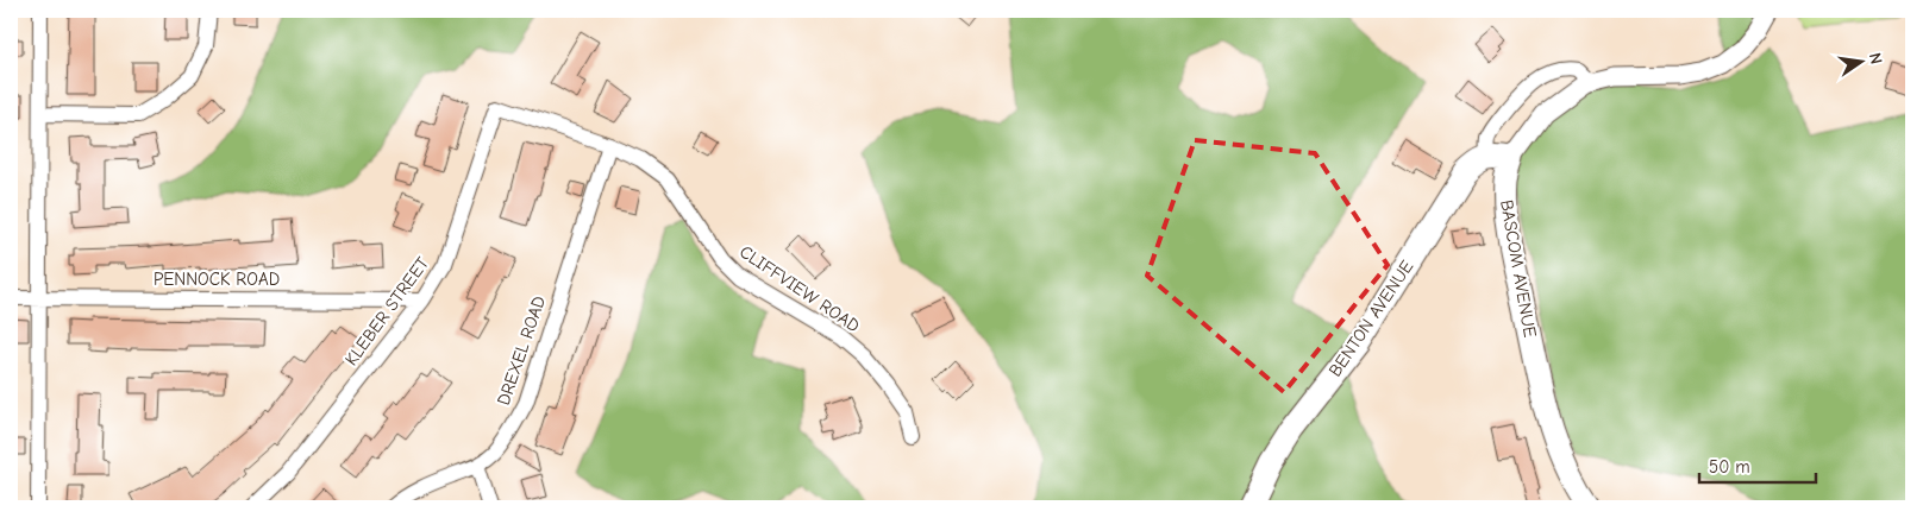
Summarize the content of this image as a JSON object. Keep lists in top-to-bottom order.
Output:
{
  "streets": {
    "main road": ["BASCOM AVENUE", "BENTON AVENUE"],
    "street": [
      "PENNOCK ROAD",
      "CLIFFVIEW ROAD",
      "KLEBER STREET",
      "DREXEL ROAD"
    ]
  },
  "crossings": [
    ["PENNOCK ROAD", "KLEBER STREET"],
    ["CLIFFVIEW ROAD", "KLEBER STREET"],
    ["CLIFFVIEW ROAD", "DREXEL ROAD"]
  ],
  "scale_bar": "50 m",
  "north": "right"
}
